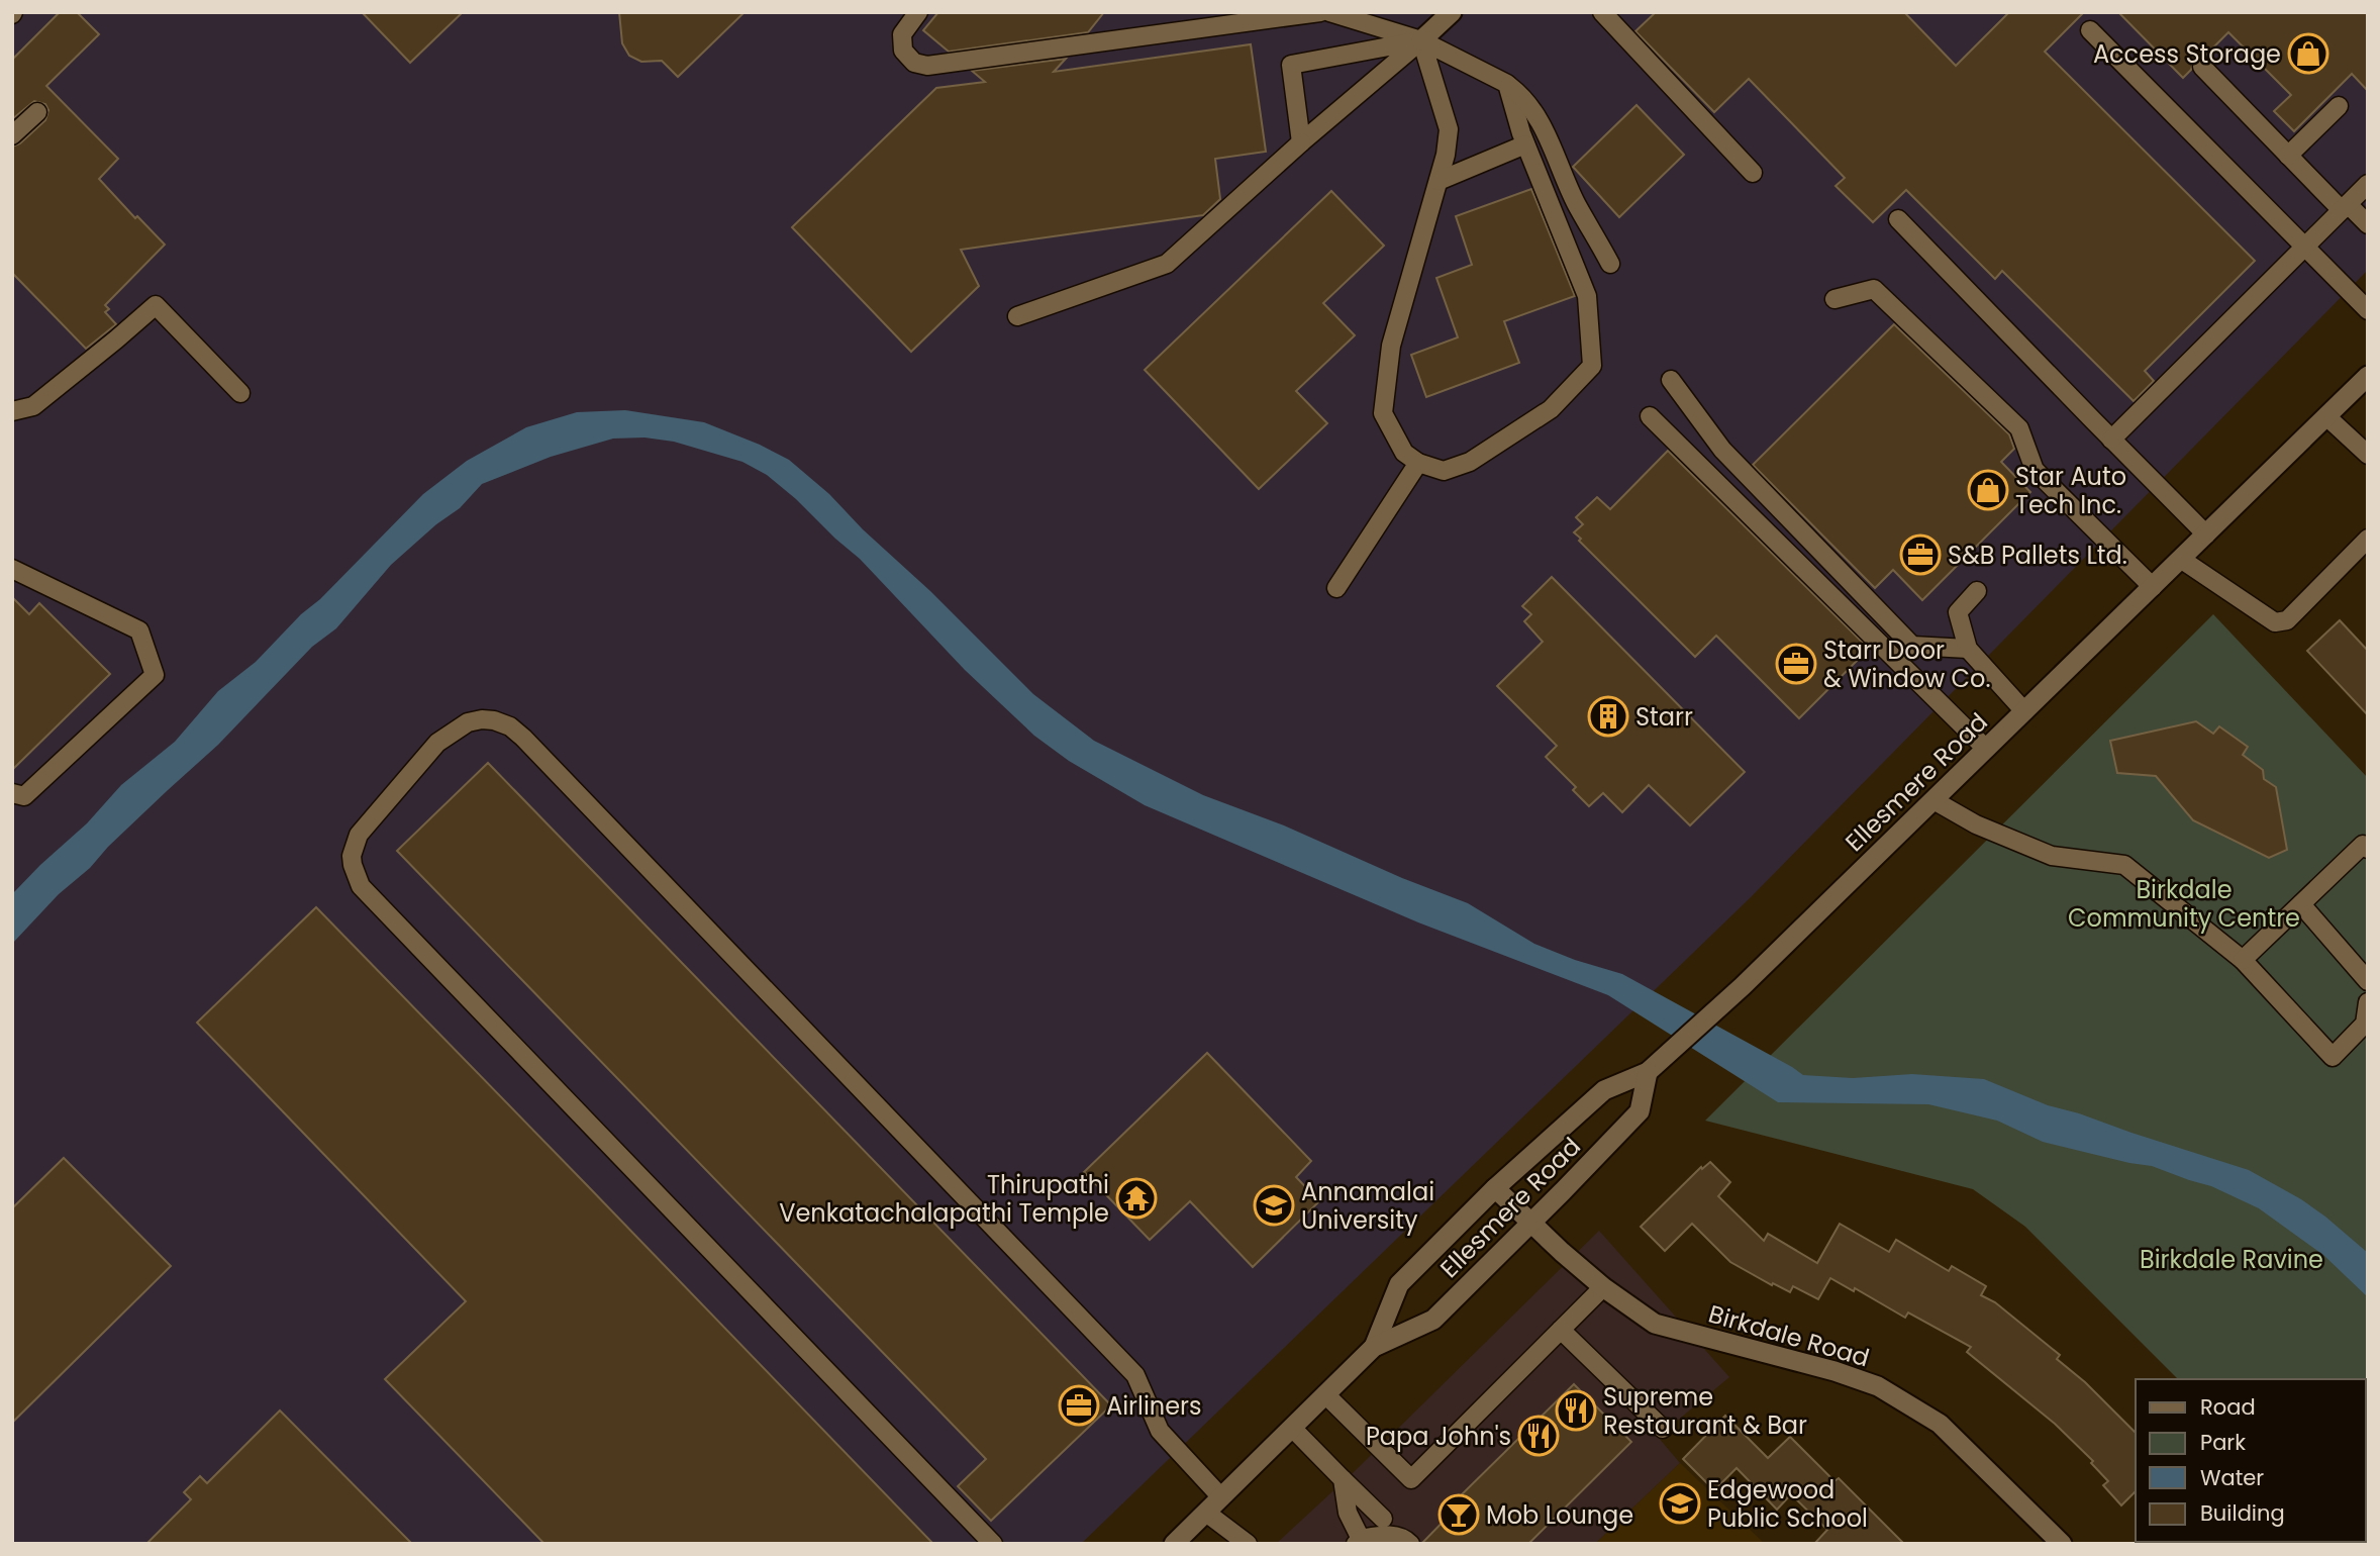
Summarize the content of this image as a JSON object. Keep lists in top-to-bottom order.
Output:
{
  "streets": {
    "main road": ["Ellesmere Road", "Birkdale Road"]
  },
  "crossings": [
    ["Ellesmere Road", "Birkdale Road"]
  ],
  "parks": ["Birkdale Community Centre", "Birkdale Ravine"],
  "places": {
    "shop": ["Access Storage", "Star Auto Tech Inc."],
    "office": ["S&B Pallets Ltd.", "Starr Door & Window Co.", "Airliners"],
    "building": ["Starr"],
    "temple": ["Thirupathi Venkatachalapathi Temple"],
    "school or university": ["Annamalai University", "Edgewood Public School"],
    "restaurant": ["Supreme Restaurant & Bar", "Papa John's"],
    "bar": ["Mob Lounge"]
  },
  "legend": [
    "Road",
    "Park",
    "Water",
    "Building"
  ]
}
